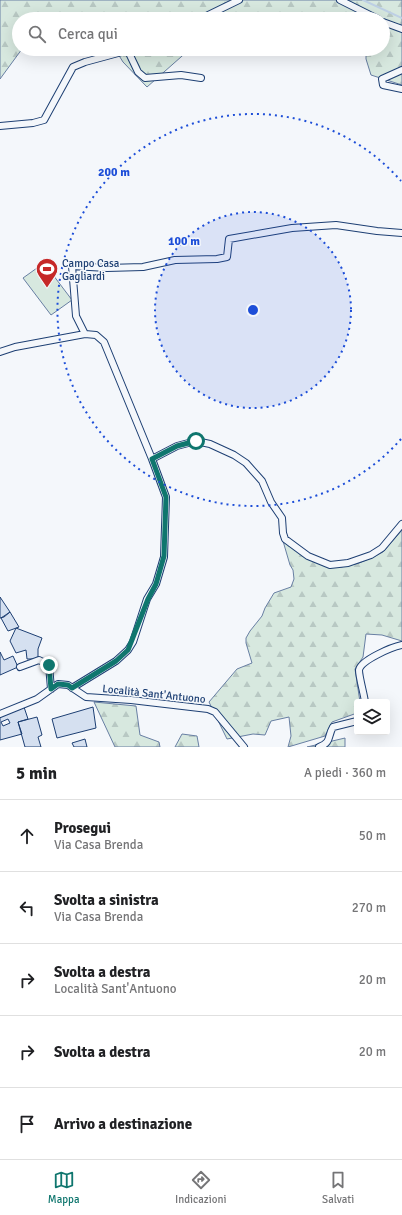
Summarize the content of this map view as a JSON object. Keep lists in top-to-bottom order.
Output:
{
  "streets": {
    "street": ["Località Sant'Antuono"]
  },
  "places": {
    "sports": ["Campo Casa Gagliardi"]
  },
  "page": {
    "search": "Cerca qui",
    "heading": ["5 min", "A piedi · 360 m"],
    "list": [
      ["Prosegui", "Via Casa Brenda", "50 m"],
      ["Svolta a sinistra", "Via Casa Brenda", "270 m"],
      ["Svolta a destra", "Località Sant'Antuono", "20 m"],
      ["Svolta a destra", "20 m"],
      "Arrivo a destinazione"
    ],
    "nav": ["Mappa", "Indicazioni", "Salvati"]
  },
  "rings": ["200 m", "100 m"]
}
